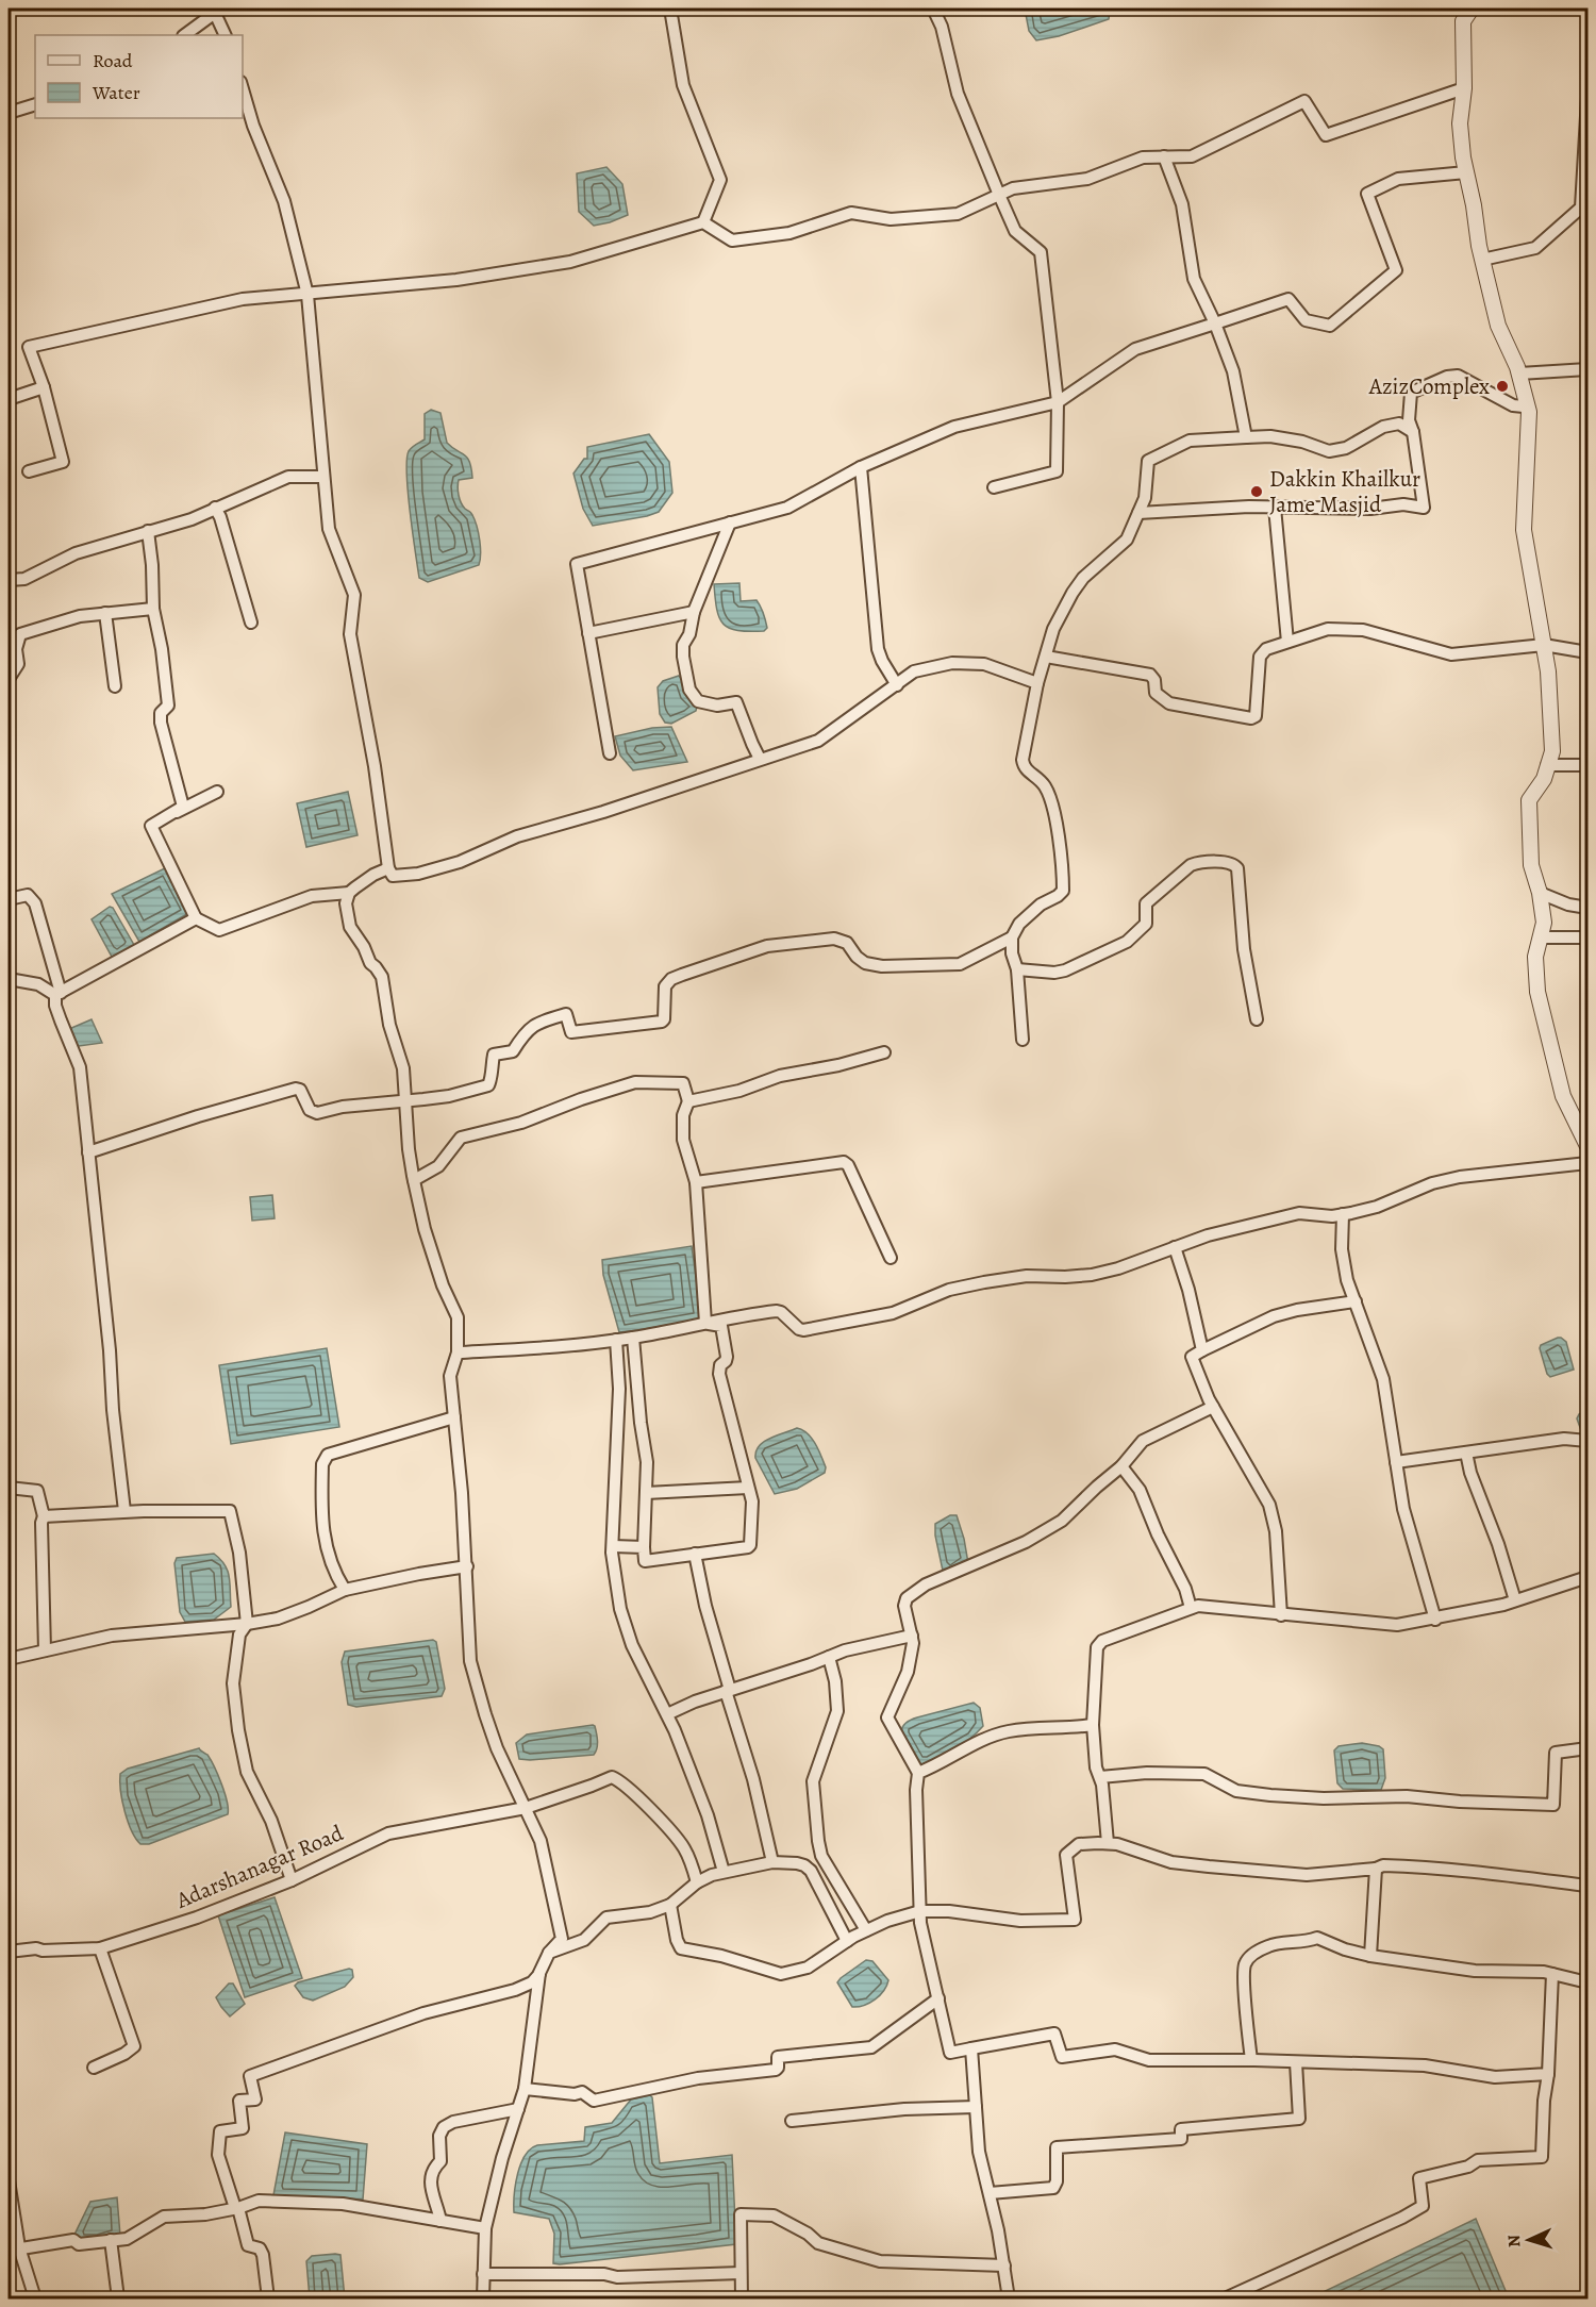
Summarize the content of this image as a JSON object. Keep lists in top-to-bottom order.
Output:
{
  "streets": {
    "street": ["Adarshanagar Road"]
  },
  "places": ["AzizComplex", "Dakkin Khailkur Jame Masjid"],
  "legend": ["Road", "Water"],
  "north": "left"
}
